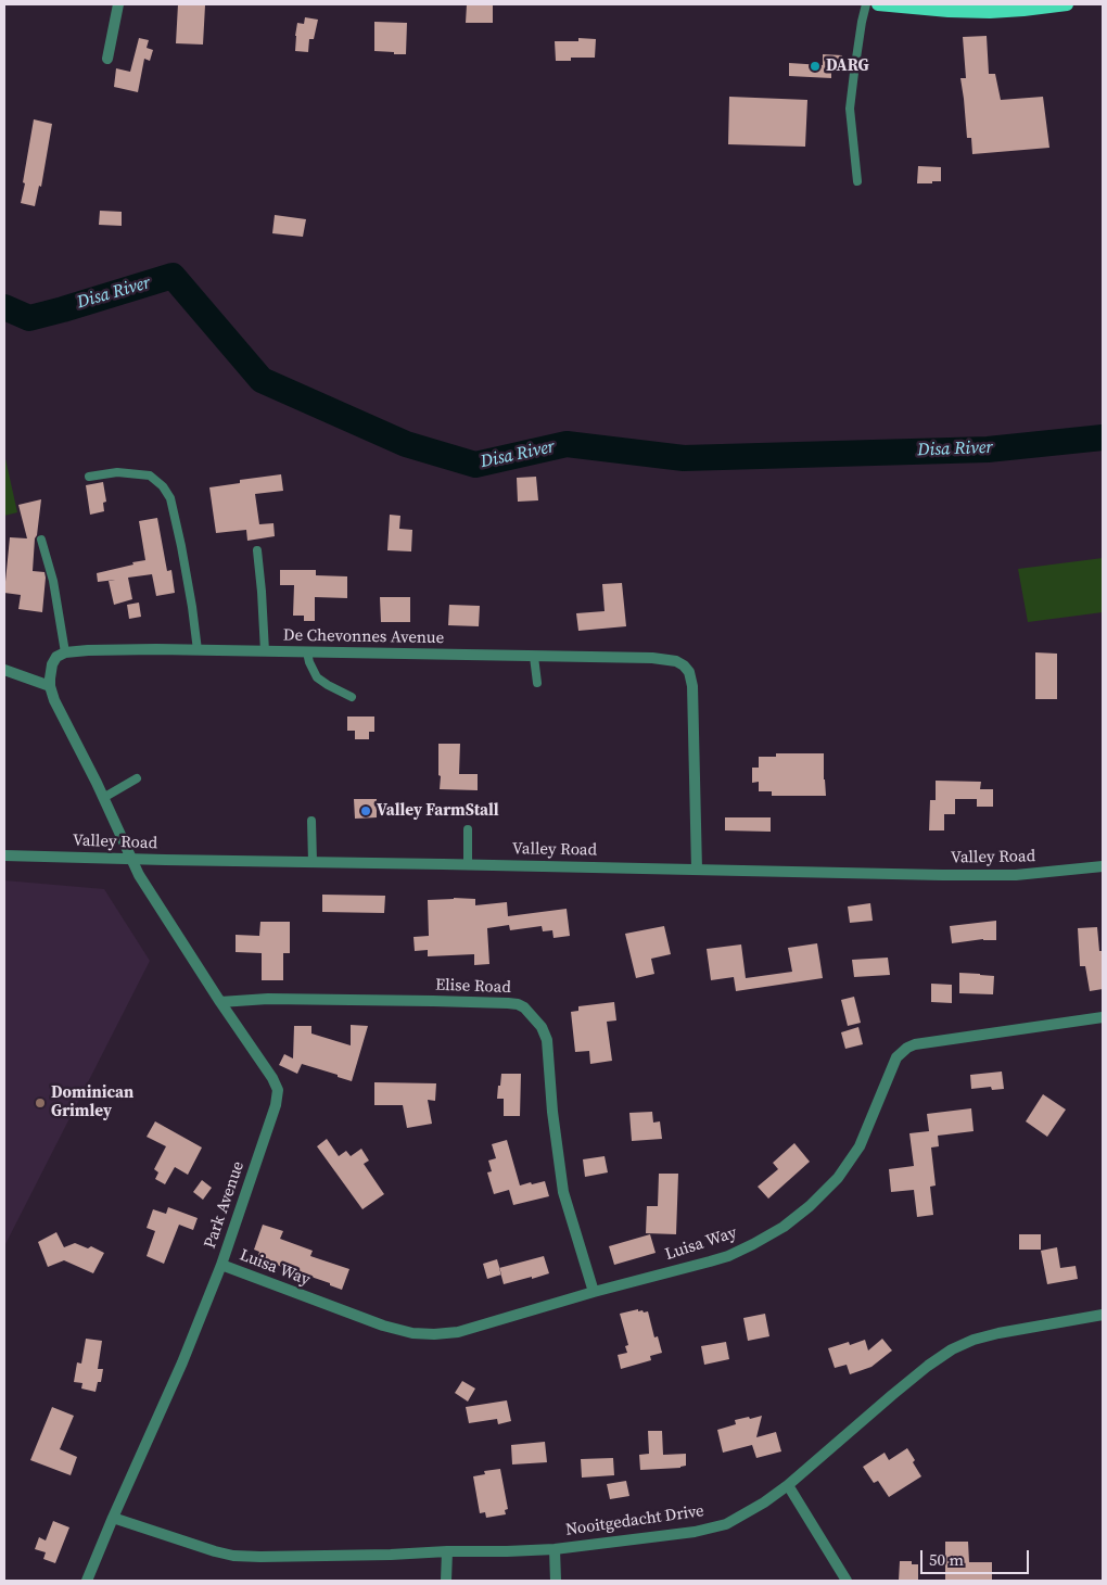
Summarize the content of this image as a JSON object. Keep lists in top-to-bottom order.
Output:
{
  "streets": {
    "street": [
      "De Chevonnes Avenue",
      "Valley Road",
      "Elise Road",
      "Park Avenue",
      "Luisa Way",
      "Nooitgedacht Drive"
    ]
  },
  "crossings": [
    ["De Chevonnes Avenue", "Valley Road"],
    ["Valley Road", "Park Avenue"],
    ["Elise Road", "Park Avenue"],
    ["Elise Road", "Luisa Way"],
    ["Park Avenue", "Luisa Way"],
    ["Park Avenue", "Nooitgedacht Drive"]
  ],
  "water": ["Disa River"],
  "places": ["DARG", "Valley FarmStall", "Dominican Grimley"],
  "scale_bar": "50 m"
}
